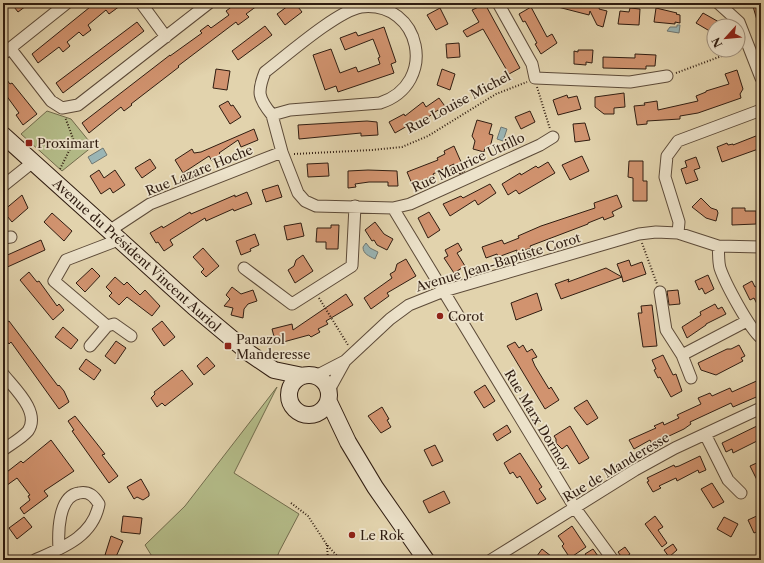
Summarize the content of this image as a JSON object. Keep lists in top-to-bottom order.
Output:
{
  "streets": {
    "street": [
      "Rue Maurice Utrillo",
      "Rue Lazare Hoche",
      "Avenue du Président Vincent Auriol",
      "Avenue Jean-Baptiste Corot",
      "Rue Marx Dormoy",
      "Rue de Manderesse"
    ],
    "path": ["Rue Louise Michel"]
  },
  "crossings": [
    ["Rue Louise Michel", "Rue Maurice Utrillo"],
    ["Rue Louise Michel", "Rue Lazare Hoche"],
    ["Rue Maurice Utrillo", "Rue Lazare Hoche"],
    ["Rue Maurice Utrillo", "Rue Marx Dormoy"],
    ["Rue Lazare Hoche", "Avenue du Président Vincent Auriol"],
    ["Avenue du Président Vincent Auriol", "Avenue Jean-Baptiste Corot"],
    ["Avenue Jean-Baptiste Corot", "Rue Marx Dormoy"],
    ["Rue Marx Dormoy", "Rue de Manderesse"]
  ],
  "places": {
    "transit": ["Proximart", "Panazol Manderesse"],
    "other": ["Corot", "Le Rok"]
  },
  "north": "bottom left"
}
